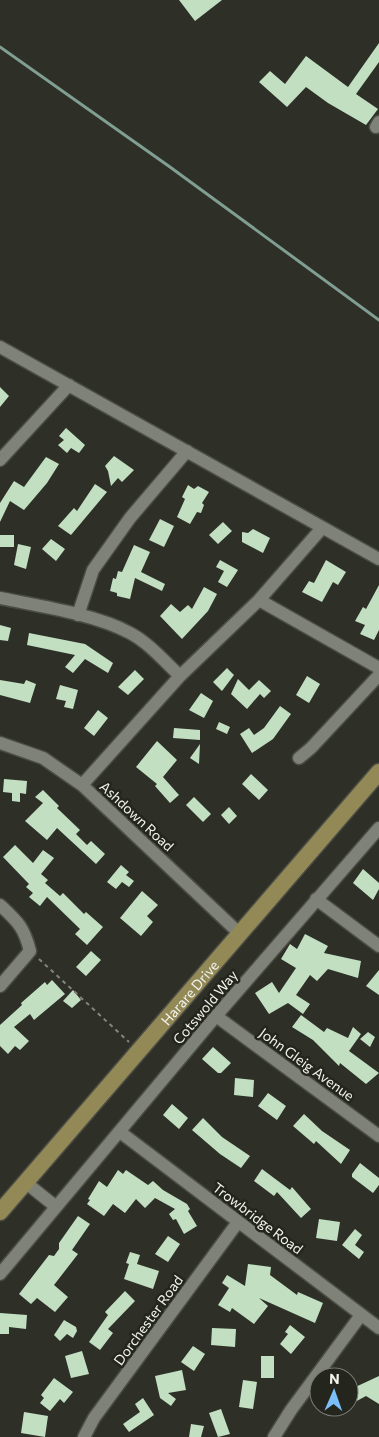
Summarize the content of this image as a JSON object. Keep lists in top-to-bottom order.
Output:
{
  "streets": {
    "main road": ["Harare Drive"],
    "street": [
      "Ashdown Road",
      "Cotswold Way",
      "John Gleig Avenue",
      "Trowbridge Road",
      "Dorchester Road"
    ]
  },
  "crossings": [
    ["Ashdown Road", "Harare Drive"],
    ["Cotswold Way", "John Gleig Avenue"],
    ["Cotswold Way", "Trowbridge Road"],
    ["Trowbridge Road", "Dorchester Road"]
  ],
  "north": "top"
}
